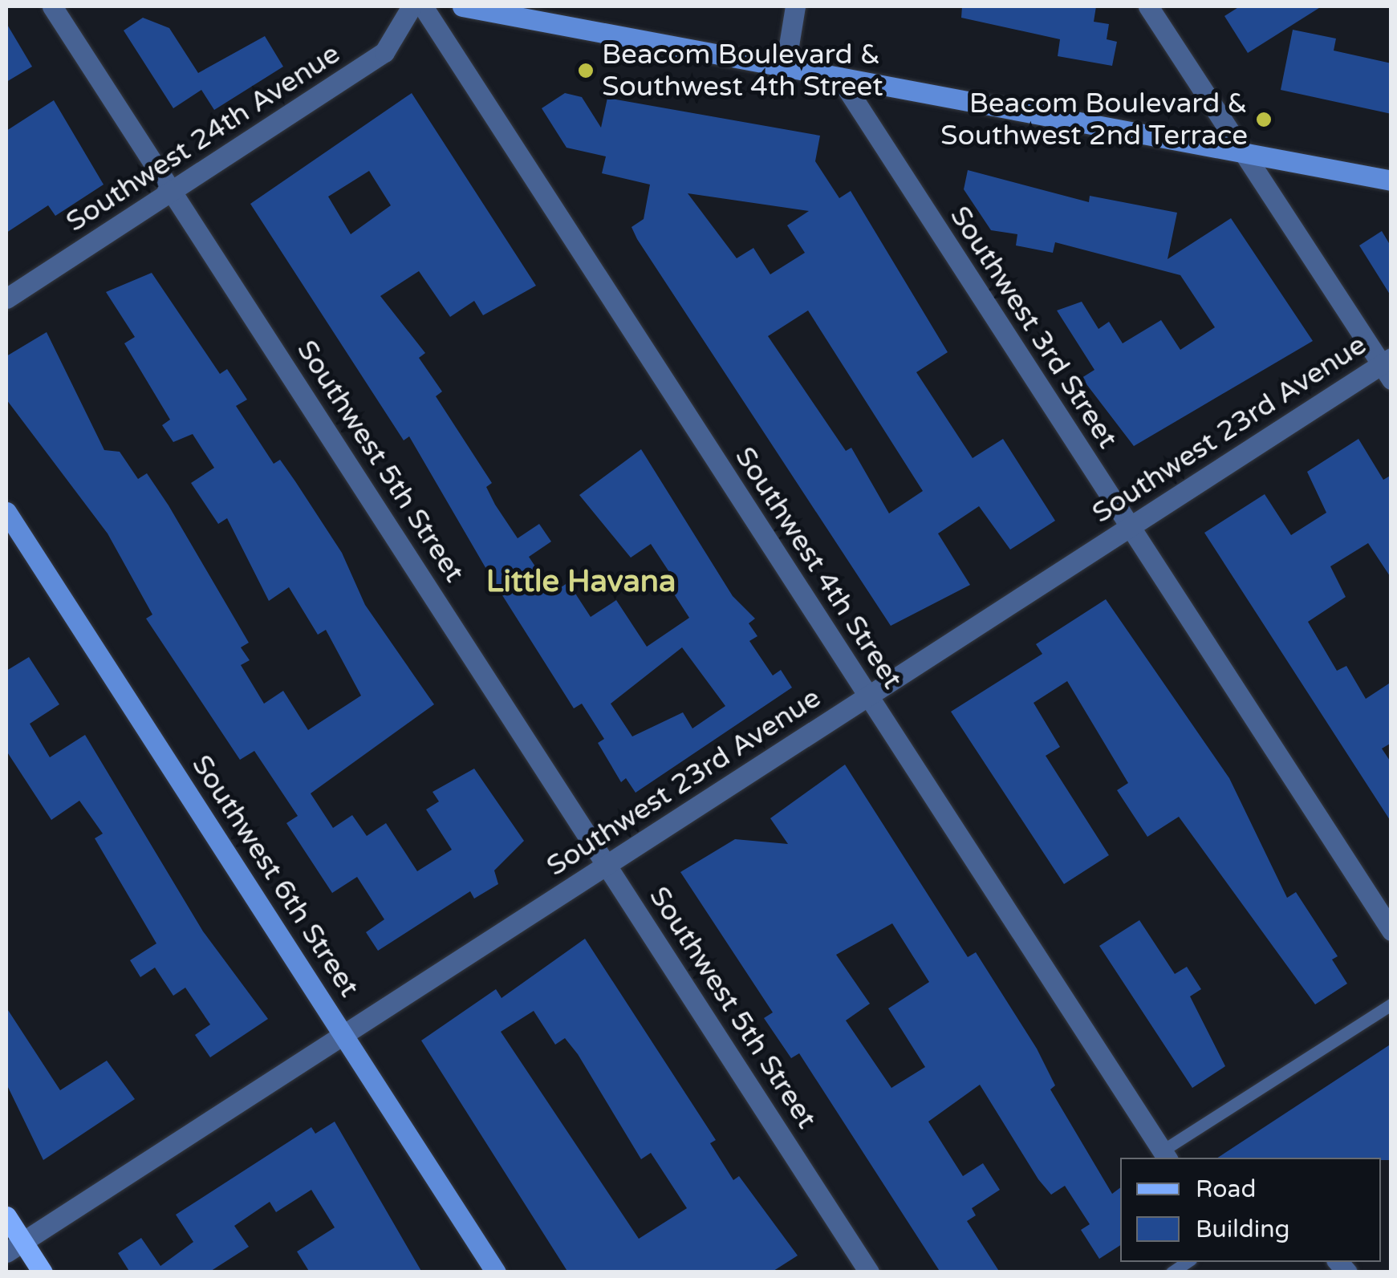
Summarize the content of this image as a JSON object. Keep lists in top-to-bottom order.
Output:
{
  "streets": {
    "main road": ["Southwest 6th Street"],
    "street": [
      "Southwest 24th Avenue",
      "Southwest 3rd Street",
      "Southwest 23rd Avenue",
      "Southwest 5th Street",
      "Southwest 4th Street"
    ]
  },
  "crossings": [
    ["Southwest 24th Avenue", "Southwest 5th Street"],
    ["Southwest 3rd Street", "Southwest 23rd Avenue"],
    ["Southwest 23rd Avenue", "Southwest 5th Street"],
    ["Southwest 23rd Avenue", "Southwest 4th Street"],
    ["Southwest 23rd Avenue", "Southwest 6th Street"]
  ],
  "districts": ["Little Havana"],
  "places": ["Beacom Boulevard & Southwest 4th Street", "Beacom Boulevard & Southwest 2nd Terrace"],
  "legend": ["Road", "Building"]
}
